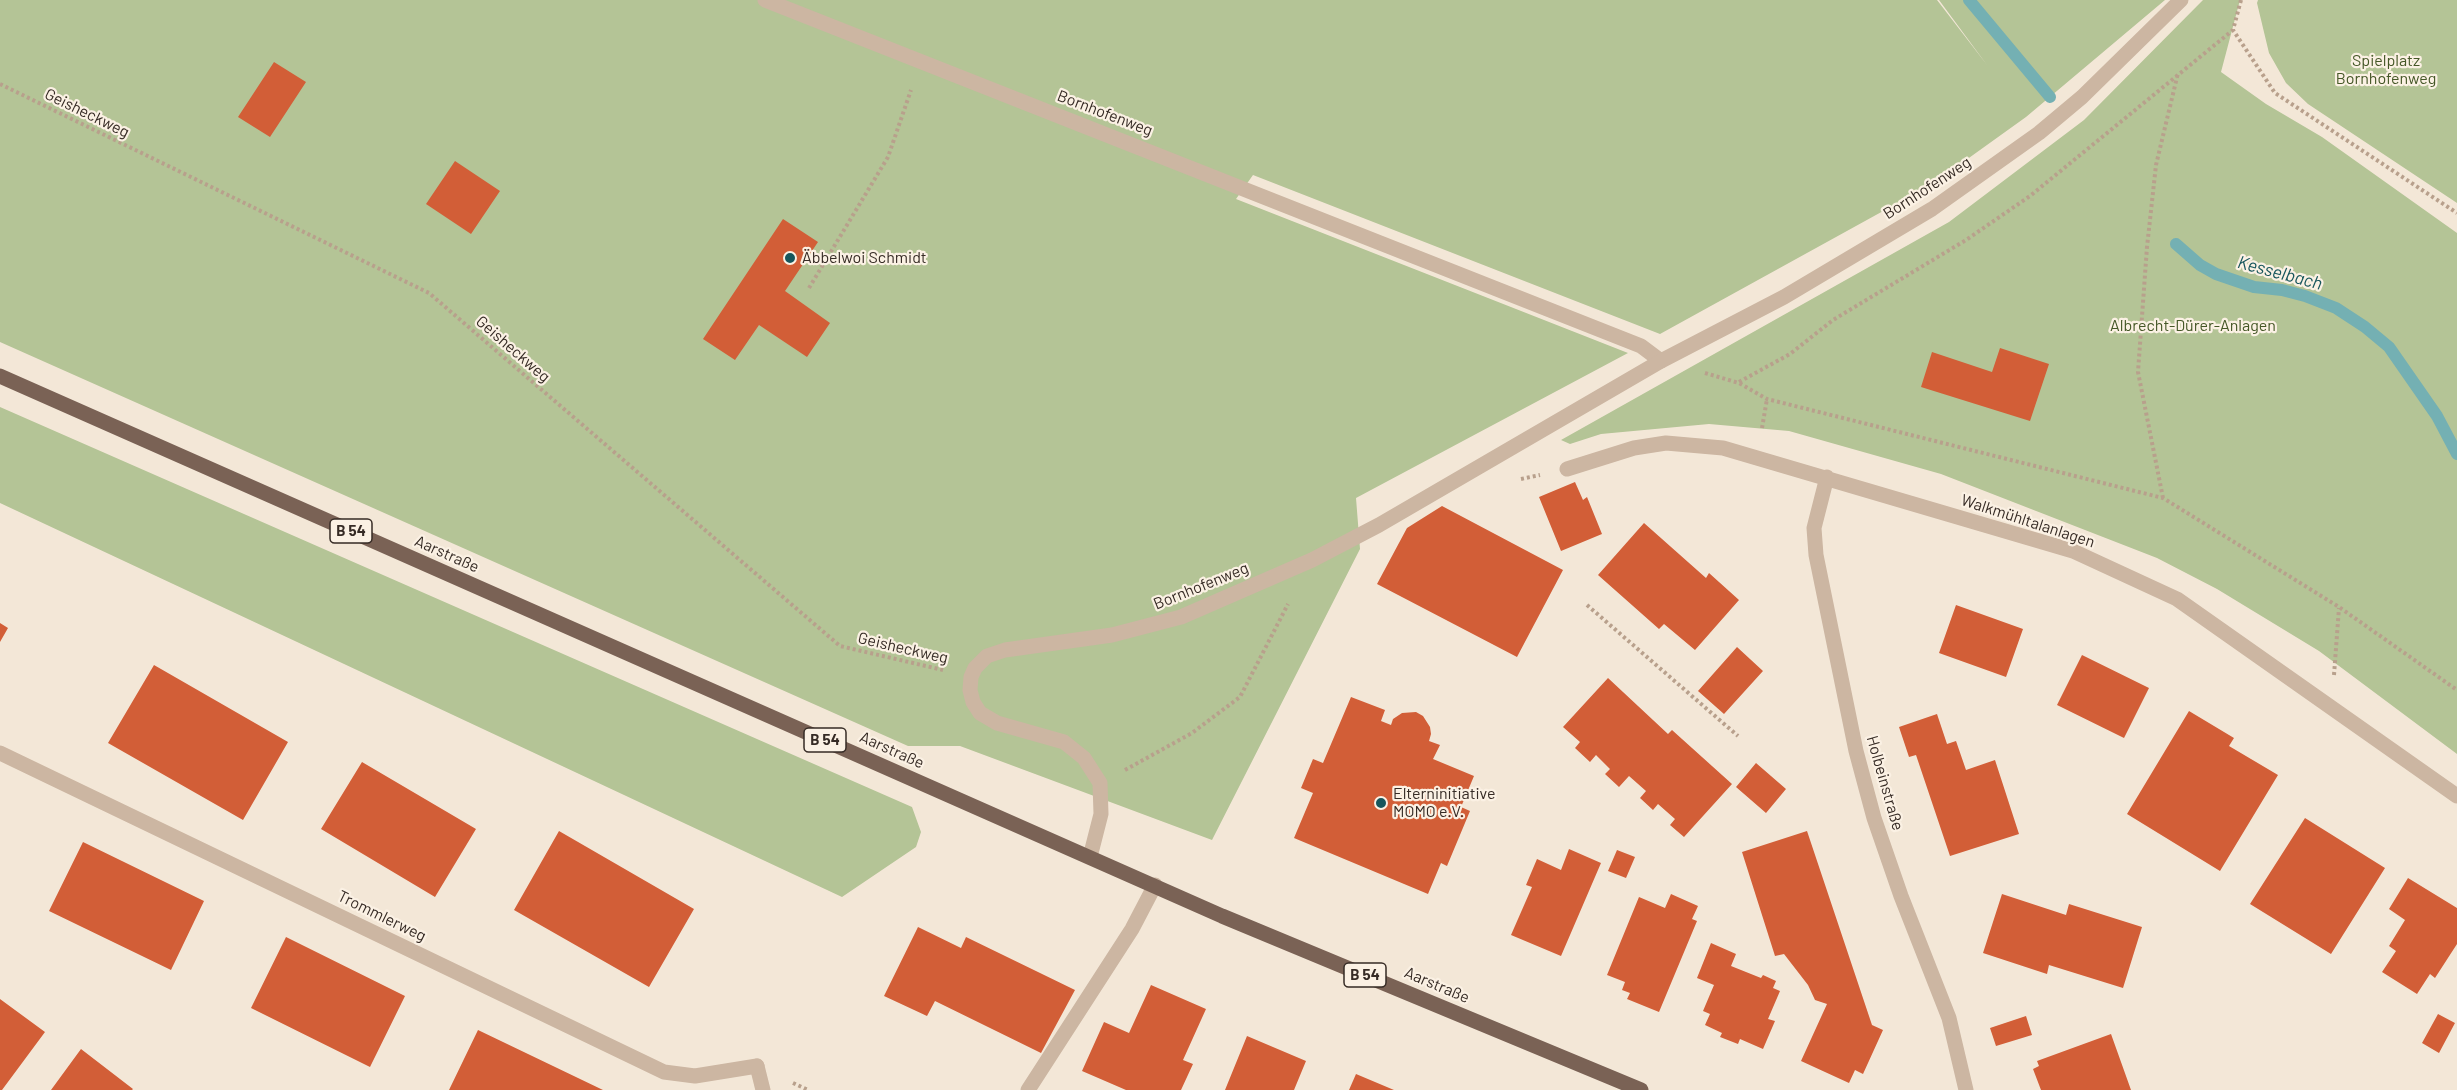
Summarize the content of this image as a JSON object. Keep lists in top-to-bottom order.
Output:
{
  "streets": {
    "main road": ["B 54", "Aarstraße"],
    "street": [
      "Bornhofenweg",
      "Walkmühltalanlagen",
      "Holbeinstraße",
      "Trommlerweg"
    ],
    "path": ["Geisheckweg"]
  },
  "crossings": [
    ["Geisheckweg", "Bornhofenweg"],
    ["Walkmühltalanlagen", "Holbeinstraße"]
  ],
  "water": ["Kesselbach"],
  "parks": ["Spielplatz Bornhofenweg", "Albrecht-Dürer-Anlagen"],
  "places": ["Äbbelwoi Schmidt", "Elterninitiative MOMO e.V."]
}
